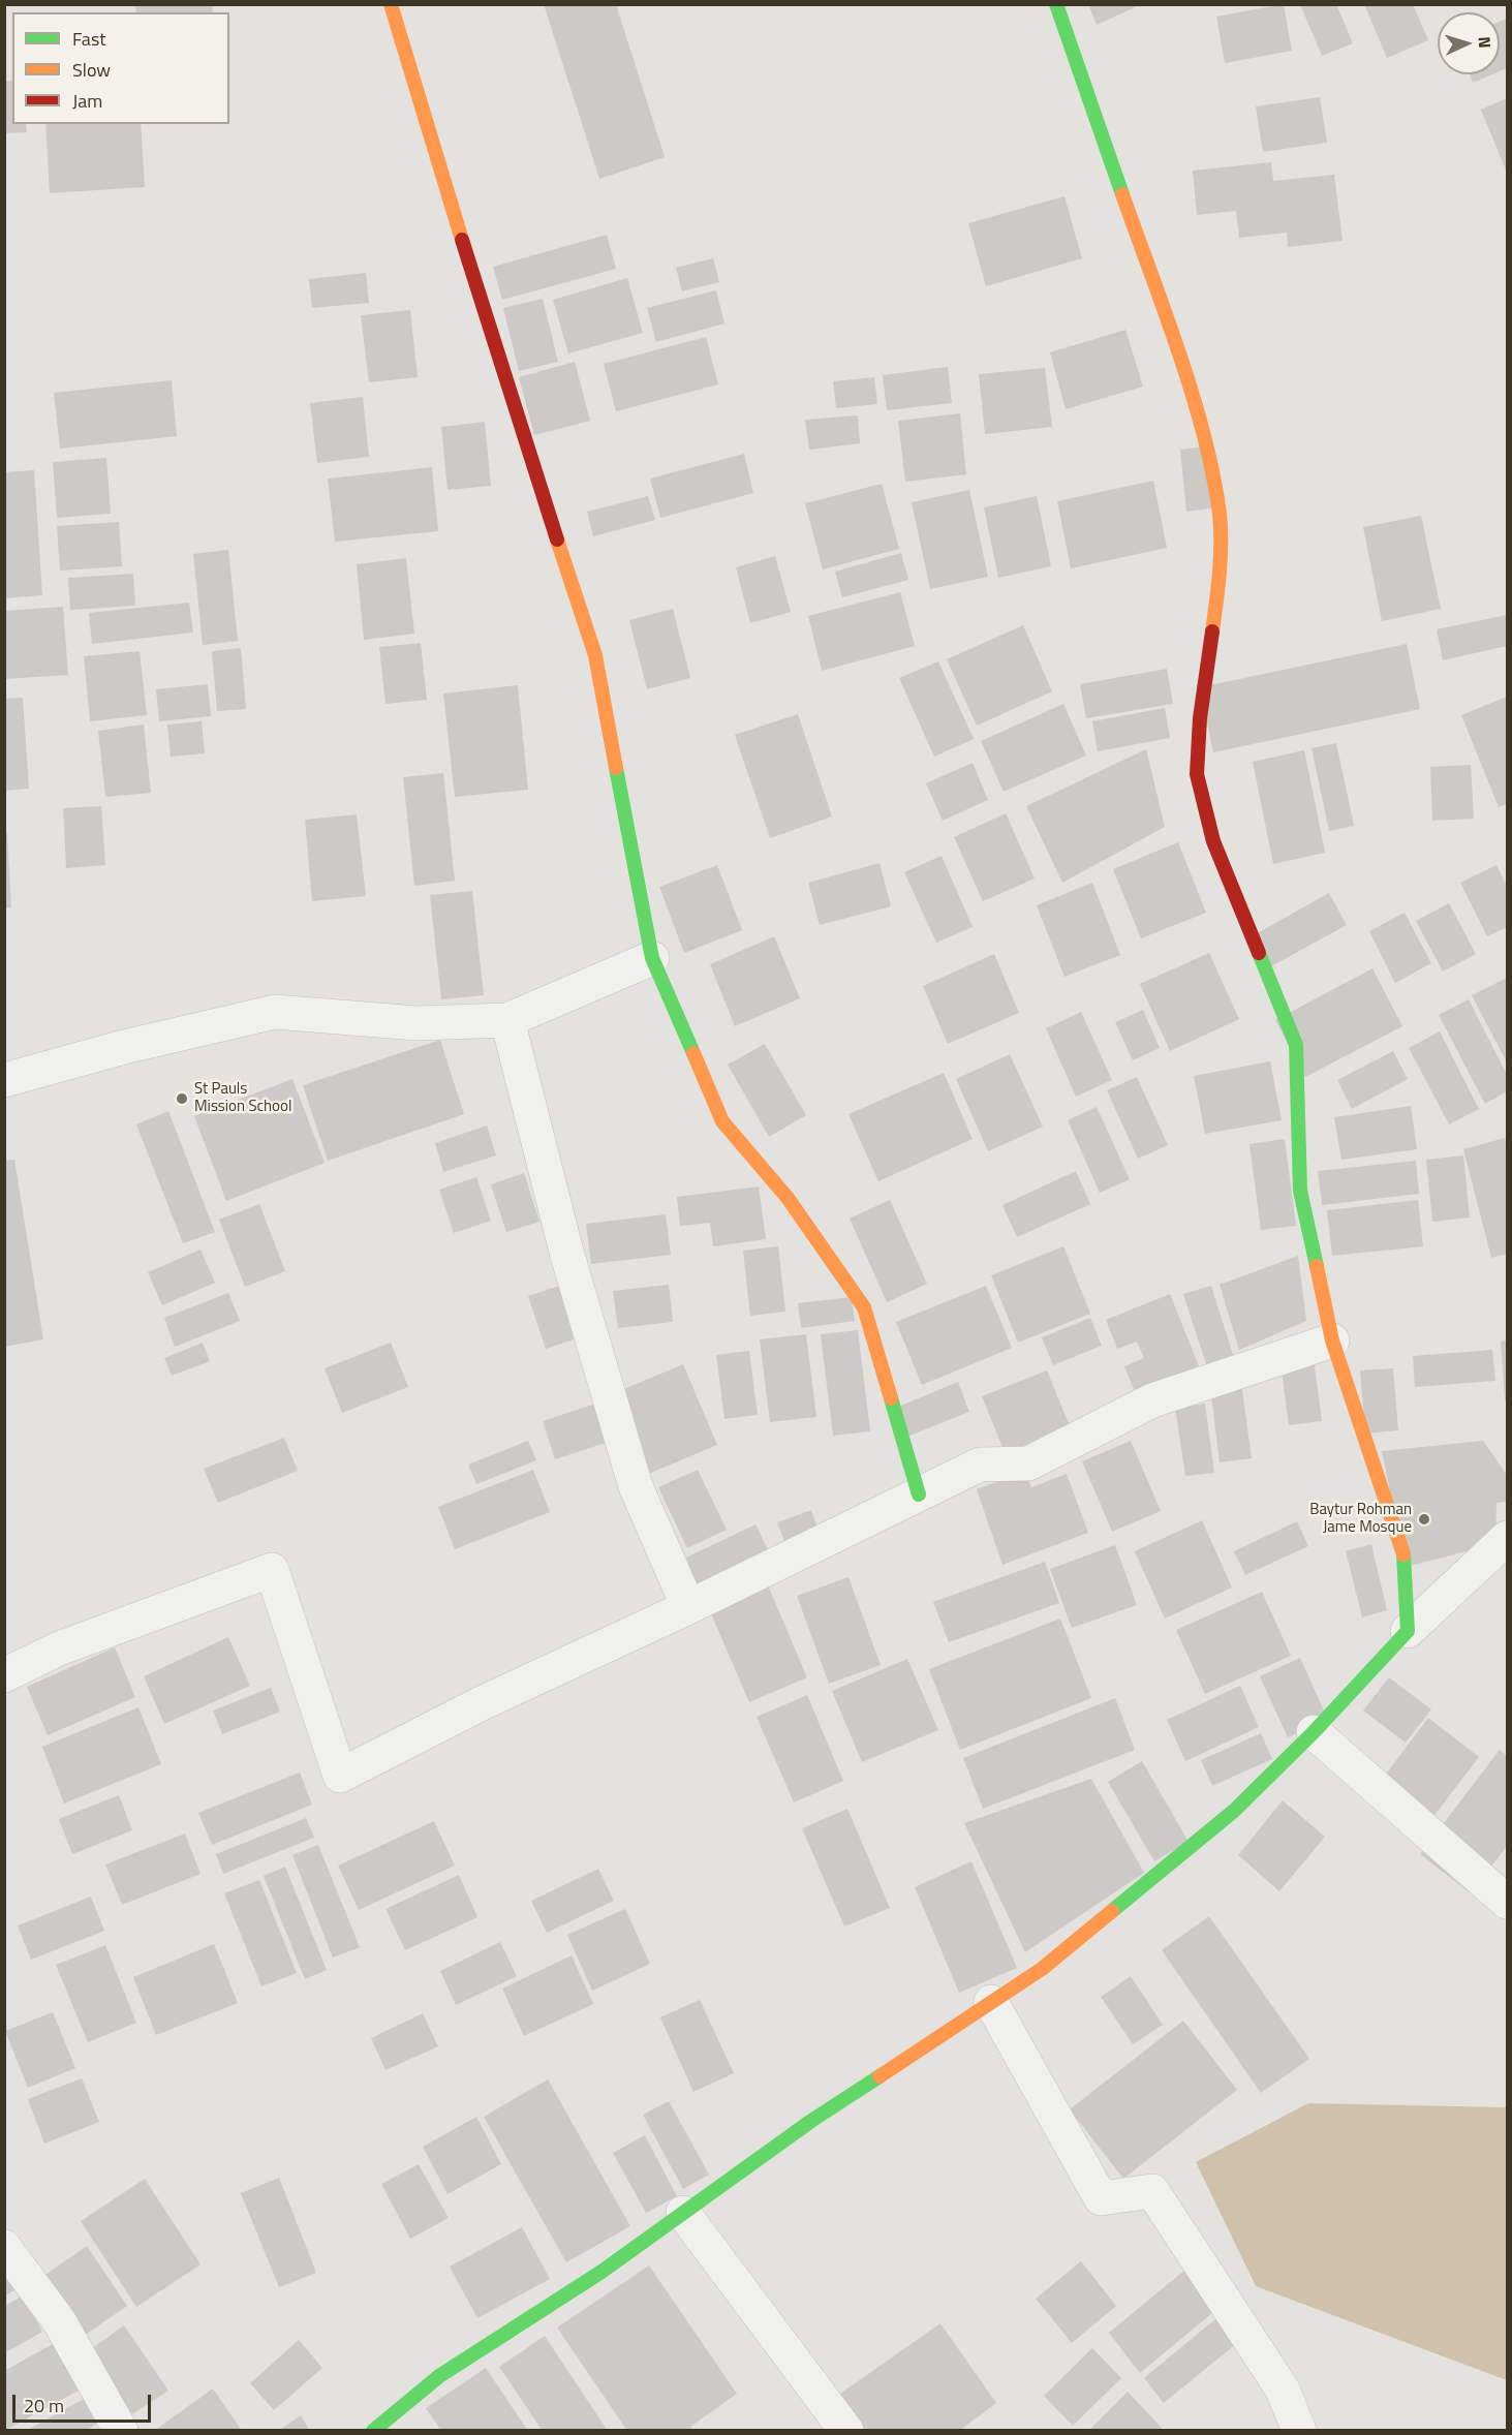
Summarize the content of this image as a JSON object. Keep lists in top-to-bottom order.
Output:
{
  "places": ["St Pauls Mission School", "Baytur Rohman Jame Mosque"],
  "legend": ["Fast", "Slow", "Jam"],
  "scale_bar": "20 m",
  "north": "right"
}
